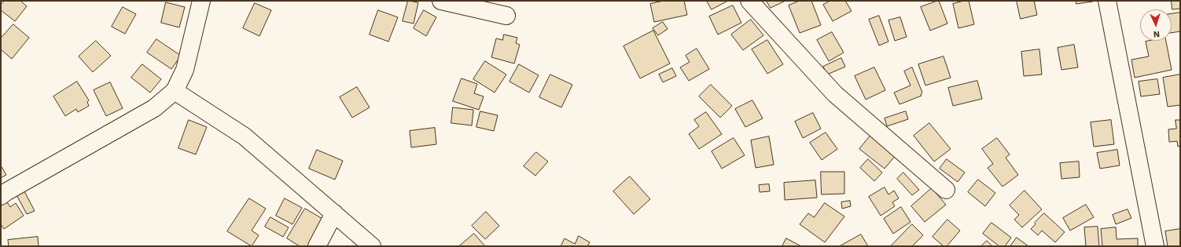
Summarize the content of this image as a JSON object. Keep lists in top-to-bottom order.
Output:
{
  "north": "bottom"
}
